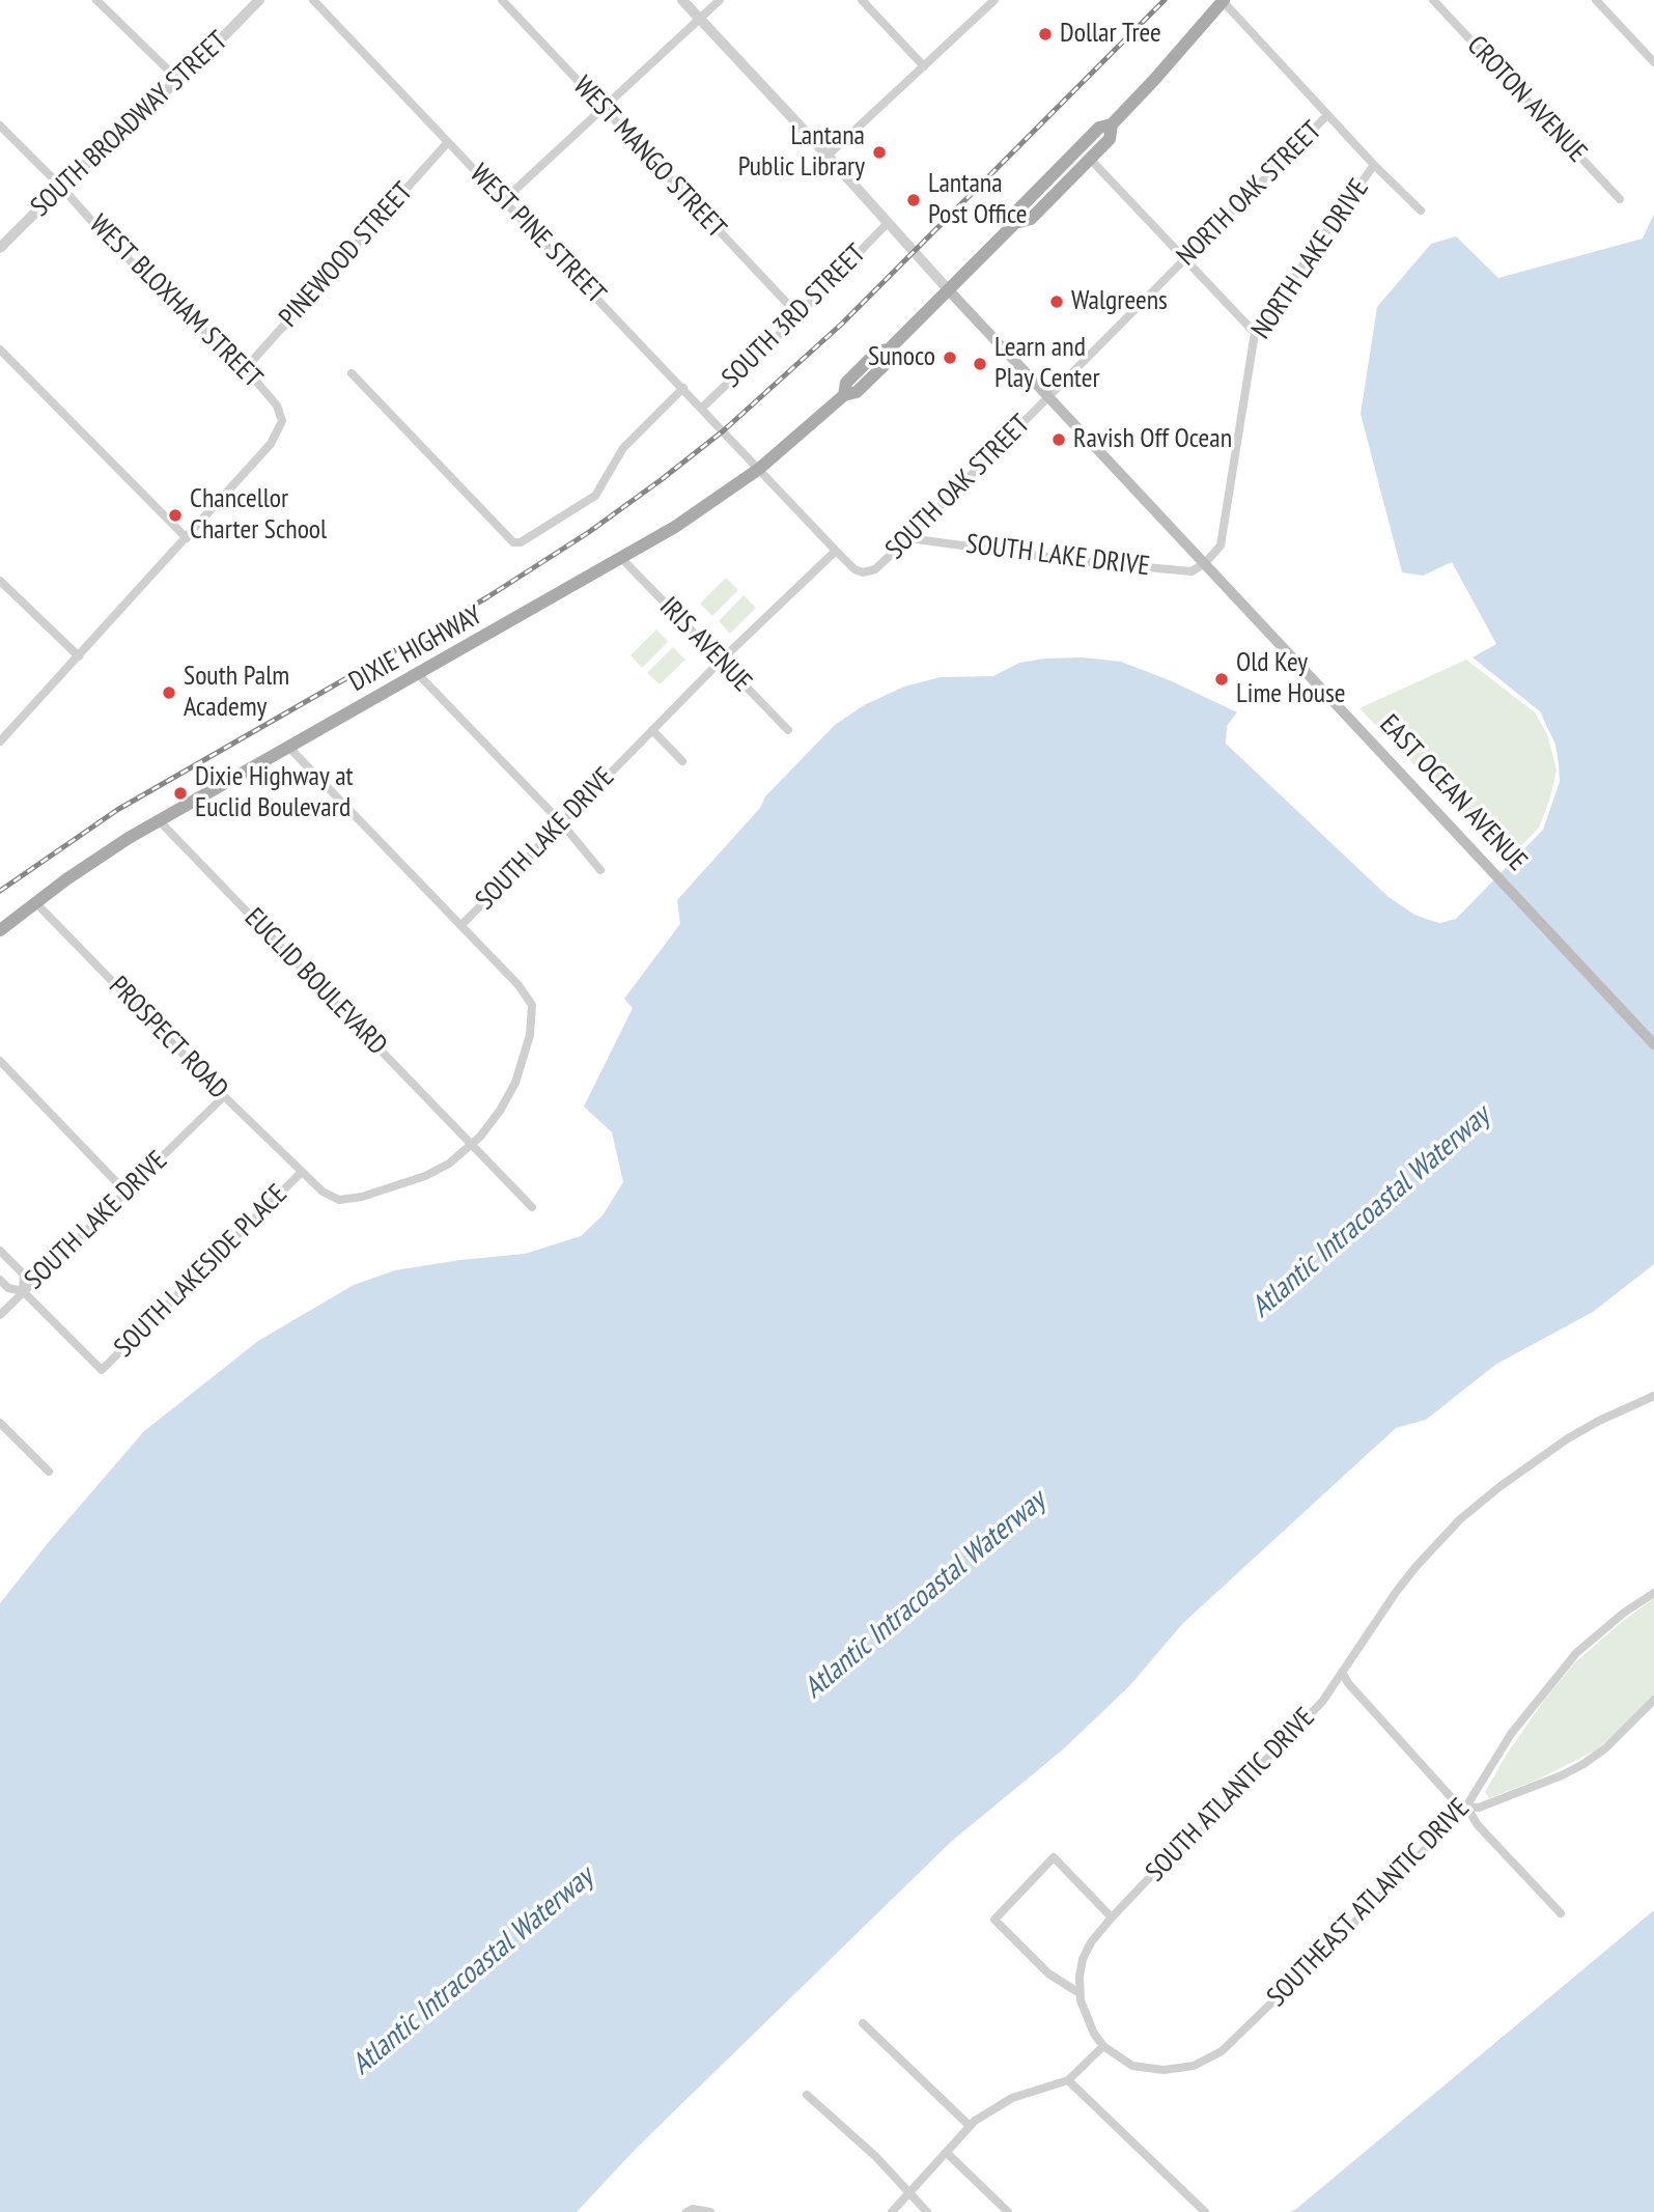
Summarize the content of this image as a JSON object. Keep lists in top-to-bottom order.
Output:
{
  "streets": {
    "main road": ["DIXIE HIGHWAY", "EAST OCEAN AVENUE"],
    "street": [
      "CROTON AVENUE",
      "SOUTH BROADWAY STREET",
      "WEST MANGO STREET",
      "NORTH OAK STREET",
      "WEST PINE STREET",
      "PINEWOOD STREET",
      "NORTH LAKE DRIVE",
      "WEST BLOXHAM STREET",
      "SOUTH 3RD STREET",
      "SOUTH OAK STREET",
      "SOUTH LAKE DRIVE",
      "IRIS AVENUE",
      "EUCLID BOULEVARD",
      "PROSPECT ROAD",
      "SOUTH LAKESIDE PLACE",
      "SOUTH ATLANTIC DRIVE",
      "SOUTHEAST ATLANTIC DRIVE"
    ]
  },
  "crossings": [
    ["SOUTH BROADWAY STREET", "WEST BLOXHAM STREET"],
    ["WEST MANGO STREET", "SOUTH 3RD STREET"],
    ["NORTH OAK STREET", "SOUTH OAK STREET"],
    ["NORTH OAK STREET", "EAST OCEAN AVENUE"],
    ["WEST PINE STREET", "PINEWOOD STREET"],
    ["WEST PINE STREET", "SOUTH 3RD STREET"],
    ["WEST PINE STREET", "SOUTH OAK STREET"],
    ["WEST PINE STREET", "SOUTH LAKE DRIVE"],
    ["WEST PINE STREET", "DIXIE HIGHWAY"],
    ["PINEWOOD STREET", "WEST BLOXHAM STREET"],
    ["NORTH LAKE DRIVE", "SOUTH LAKE DRIVE"],
    ["NORTH LAKE DRIVE", "EAST OCEAN AVENUE"],
    ["SOUTH OAK STREET", "SOUTH LAKE DRIVE"],
    ["SOUTH OAK STREET", "EAST OCEAN AVENUE"],
    ["SOUTH LAKE DRIVE", "IRIS AVENUE"],
    ["SOUTH LAKE DRIVE", "EAST OCEAN AVENUE"],
    ["SOUTH LAKE DRIVE", "EUCLID BOULEVARD"],
    ["SOUTH LAKE DRIVE", "PROSPECT ROAD"],
    ["SOUTH LAKE DRIVE", "SOUTH LAKESIDE PLACE"],
    ["IRIS AVENUE", "DIXIE HIGHWAY"],
    ["DIXIE HIGHWAY", "EAST OCEAN AVENUE"],
    ["DIXIE HIGHWAY", "EUCLID BOULEVARD"],
    ["DIXIE HIGHWAY", "PROSPECT ROAD"],
    ["PROSPECT ROAD", "SOUTH LAKESIDE PLACE"],
    ["SOUTH ATLANTIC DRIVE", "SOUTHEAST ATLANTIC DRIVE"]
  ],
  "water": ["Atlantic Intracoastal Waterway"],
  "places": [
    "Dollar Tree",
    "Lantana Public Library",
    "Lantana Post Office",
    "Walgreens",
    "Sunoco",
    "Learn and Play Center",
    "Ravish Off Ocean",
    "Chancellor Charter School",
    "Old Key Lime House",
    "South Palm Academy",
    "Dixie Highway at Euclid Boulevard"
  ]
}
